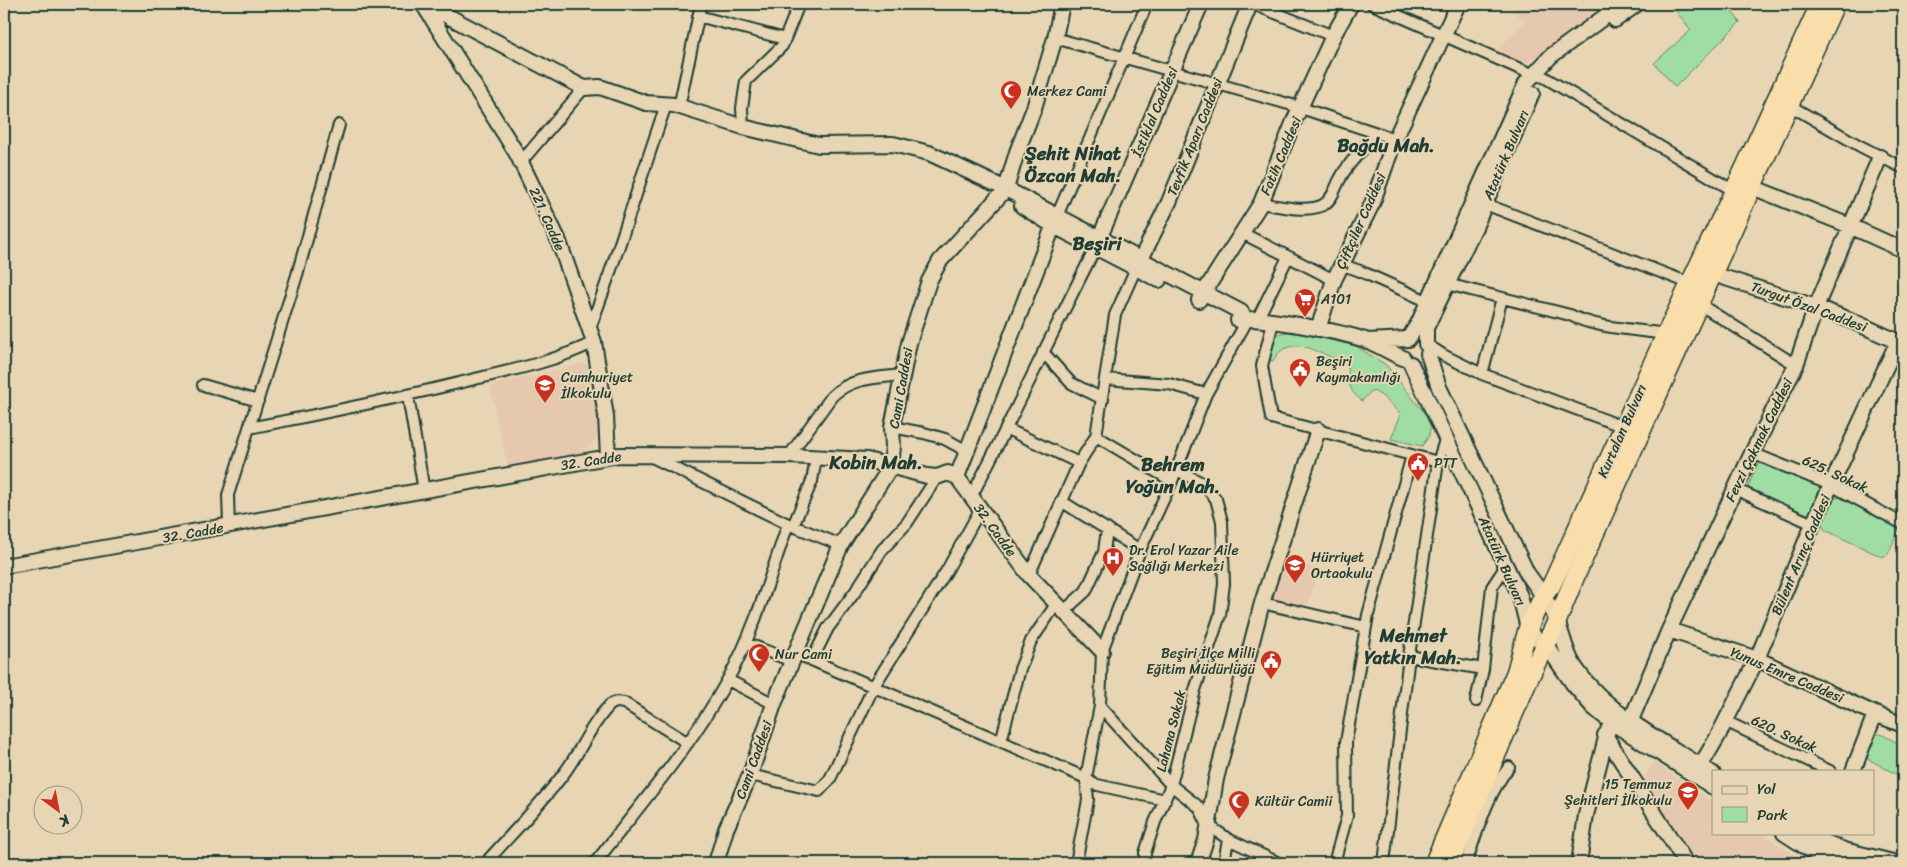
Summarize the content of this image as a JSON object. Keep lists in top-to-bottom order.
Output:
{
  "streets": {
    "highway": ["Kurtalan Bulvarı"],
    "street": [
      "İstiklal Caddesi",
      "Tevfik Aparı Caddesi",
      "Atatürk Bulvarı",
      "Fatih Caddesi",
      "221. Cadde",
      "Çiftçiler Caddesi",
      "Turgut Özal Caddesi",
      "Cami Caddesi",
      "Fevzi Çakmak Caddesi",
      "32. Cadde",
      "625. Sokak",
      "Bülent Arınç Caddesi",
      "Yunus Emre Caddesi",
      "Lahana Sokak",
      "620. Sokak"
    ]
  },
  "crossings": [
    ["Atatürk Bulvarı", "Kurtalan Bulvarı"],
    ["Atatürk Bulvarı", "Fevzi Çakmak Caddesi"],
    ["Atatürk Bulvarı", "Bülent Arınç Caddesi"],
    ["221. Cadde", "32. Cadde"],
    ["Turgut Özal Caddesi", "Kurtalan Bulvarı"],
    ["Turgut Özal Caddesi", "Fevzi Çakmak Caddesi"],
    ["Turgut Özal Caddesi", "Bülent Arınç Caddesi"],
    ["Cami Caddesi", "32. Cadde"],
    ["Fevzi Çakmak Caddesi", "625. Sokak"],
    ["Fevzi Çakmak Caddesi", "Yunus Emre Caddesi"],
    ["625. Sokak", "Bülent Arınç Caddesi"],
    ["Bülent Arınç Caddesi", "Yunus Emre Caddesi"],
    ["Bülent Arınç Caddesi", "620. Sokak"]
  ],
  "districts": [
    "Bağdu Mah.",
    "Şehit Nihat Özcan Mah.",
    "Beşiri",
    "Kobin Mah.",
    "Behrem Yoğun Mah.",
    "Mehmet Yatkın Mah."
  ],
  "places": {
    "mosque": ["Merkez Cami", "Nur Cami", "Kültür Camii"],
    "supermarket": ["A101"],
    "public building": ["Beşiri Kaymakamlığı", "PTT", "Beşiri İlçe Milli Eğitim Müdürlüğü"],
    "school or university": ["Cumhuriyet İlkokulu", "Hürriyet Ortaokulu", "15 Temmuz Şehitleri İlkokulu"],
    "hospital": ["Dr. Erol Yazar Aile Sağlığı Merkezi"]
  },
  "legend": ["Yol", "Park"],
  "north": "bottom right"
}
